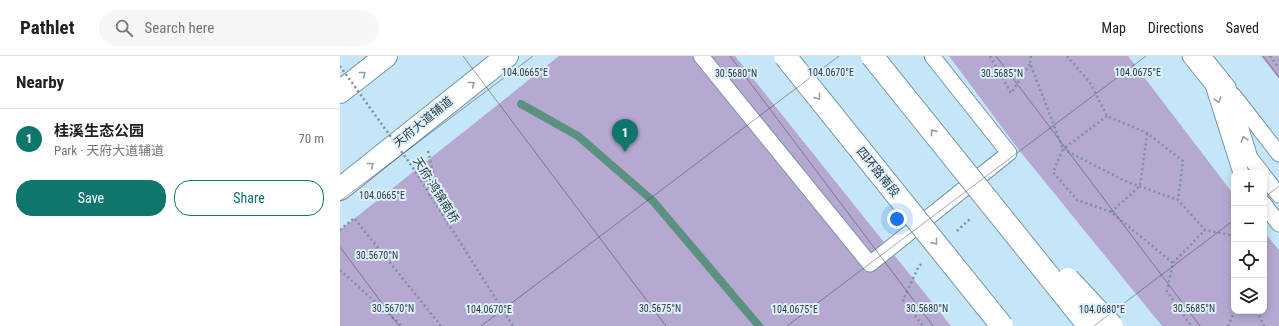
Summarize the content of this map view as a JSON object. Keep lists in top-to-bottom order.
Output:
{
  "streets": {
    "main road": ["天府大道辅道", "四环路南段"],
    "path": ["天府·鸿锦南桥"]
  },
  "one_way": ["天府大道辅道"],
  "page": {
    "header": "Pathlet",
    "search": "Search here",
    "nav": ["Map", "Directions", "Saved"],
    "heading": "Nearby",
    "list": [
      {
        "mark": "1",
        "name": "桂溪生态公园",
        "note": "Park · 天府大道辅道",
        "value": "70 m"
      }
    ],
    "pins": "1",
    "buttons": ["Save", "Share"],
    "map_buttons": ["+", "−"]
  },
  "coordinates": [
    "104.0665°E",
    "104.0670°E",
    "104.0675°E",
    "30.5680°N",
    "30.5685°N",
    "30.5670°N",
    "30.5675°N",
    "104.0680°E"
  ]
}
